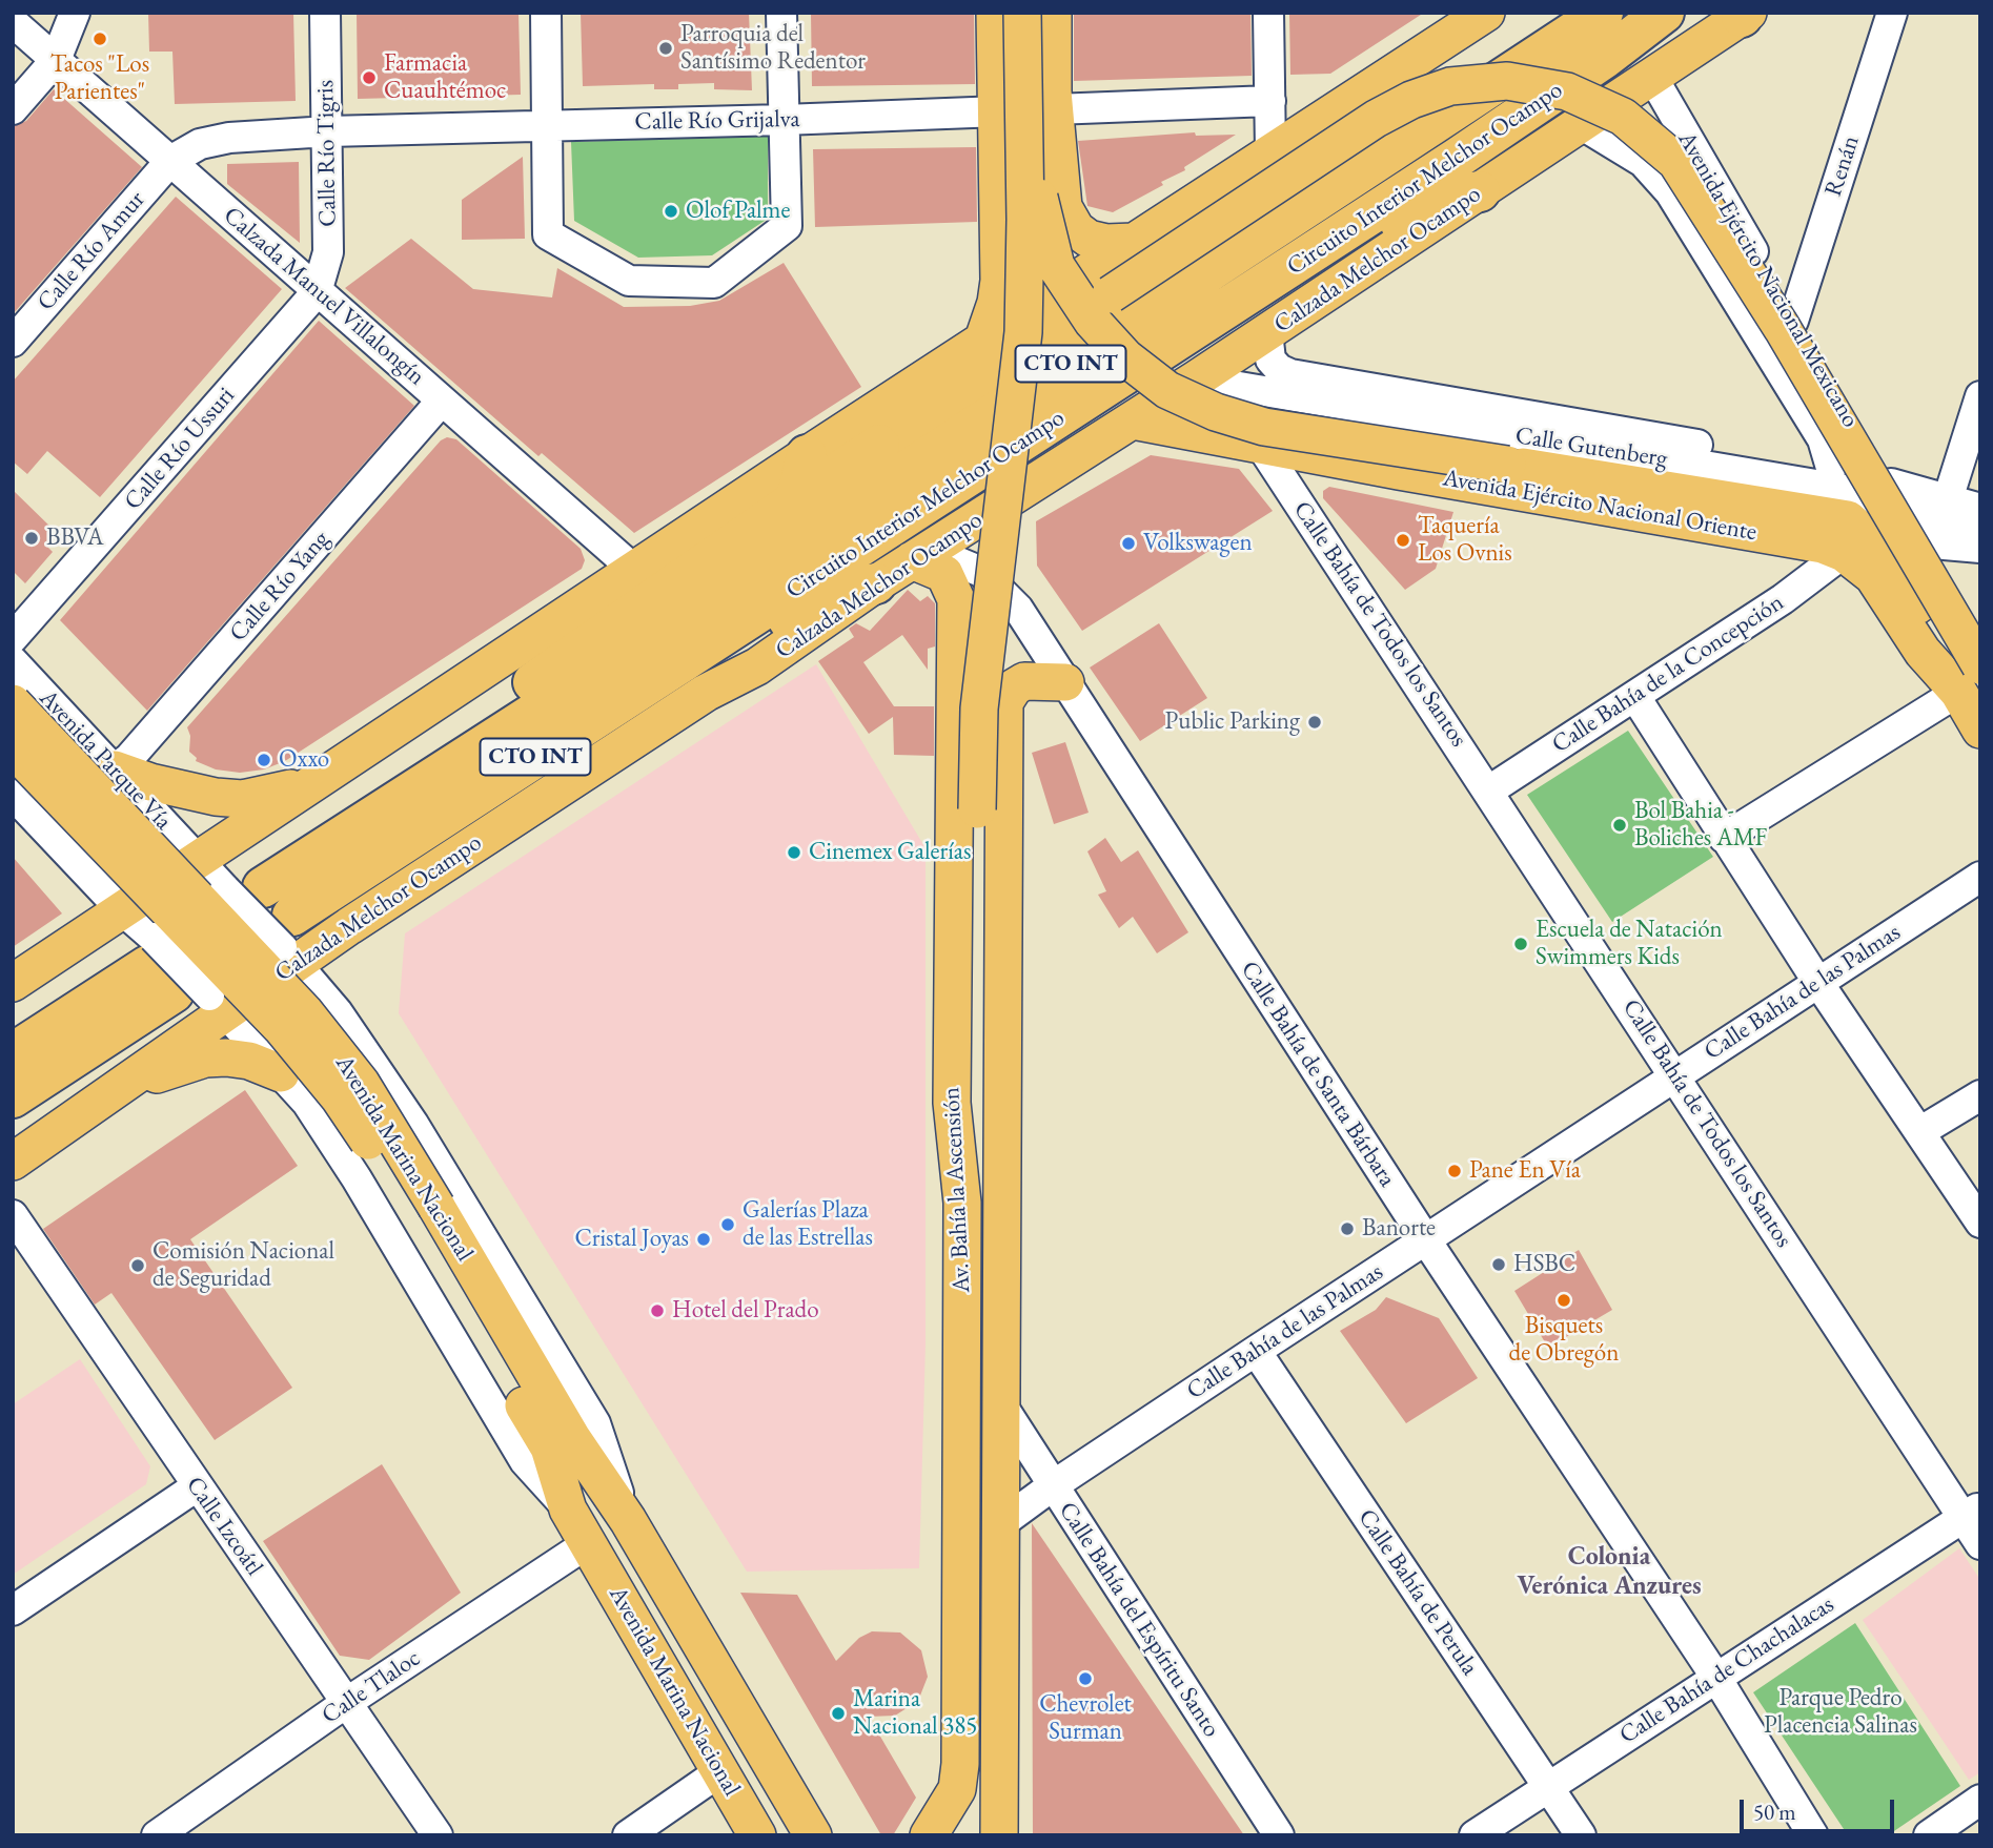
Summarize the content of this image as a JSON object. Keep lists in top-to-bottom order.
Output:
{
  "streets": {
    "highway": ["Circuito Interior Melchor Ocampo", "CTO INT"],
    "main road": [
      "Calzada Melchor Ocampo",
      "Avenida Ejército Nacional Oriente",
      "Avenida Marina Nacional",
      "Av. Bahía la Ascensión"
    ],
    "street": [
      "Calle Río Grijalva",
      "Calle Río Tigris",
      "Renán",
      "Calle Río Amur",
      "Avenida Ejército Nacional Mexicano",
      "Calzada Manuel Villalongín",
      "Calle Gutenberg",
      "Calle Río Ussuri",
      "Calle Río Yang",
      "Calle Bahía de Todos los Santos",
      "Calle Bahía de la Concepción",
      "Avenida Parque Vía",
      "Calle Bahía de las Palmas",
      "Calle Bahía de Santa Bárbara",
      "Calle Izcoátl",
      "Calle Bahía de Perula",
      "Calle Bahía del Espíritu Santo",
      "Calle Bahía de Chachalacas",
      "Calle Tlaloc"
    ]
  },
  "crossings": [
    ["Calle Río Grijalva", "Calle Río Tigris"],
    ["Calle Río Grijalva", "Calle Río Amur"],
    ["Calle Río Grijalva", "Calzada Manuel Villalongín"],
    ["Calle Río Tigris", "Calzada Manuel Villalongín"],
    ["Calle Río Tigris", "Calle Río Ussuri"],
    ["Renán", "Avenida Ejército Nacional Mexicano"],
    ["Circuito Interior Melchor Ocampo", "Calzada Melchor Ocampo"],
    ["Circuito Interior Melchor Ocampo", "Avenida Marina Nacional"],
    ["Calle Río Amur", "Calzada Manuel Villalongín"],
    ["Calzada Melchor Ocampo", "Avenida Ejército Nacional Mexicano"],
    ["Calzada Melchor Ocampo", "CTO INT"],
    ["Calzada Melchor Ocampo", "Calle Gutenberg"],
    ["Calzada Melchor Ocampo", "Avenida Ejército Nacional Oriente"],
    ["Calzada Melchor Ocampo", "Avenida Marina Nacional"],
    ["Calzada Melchor Ocampo", "Av. Bahía la Ascensión"],
    ["Avenida Ejército Nacional Mexicano", "Calle Gutenberg"],
    ["Calzada Manuel Villalongín", "CTO INT"],
    ["Calzada Manuel Villalongín", "Calle Río Ussuri"],
    ["Calzada Manuel Villalongín", "Calle Río Yang"],
    ["CTO INT", "Avenida Parque Vía"],
    ["CTO INT", "Avenida Marina Nacional"],
    ["Avenida Ejército Nacional Oriente", "Calle Bahía de Todos los Santos"],
    ["Avenida Ejército Nacional Oriente", "Calle Bahía de la Concepción"],
    ["Calle Río Yang", "Avenida Parque Vía"],
    ["Calle Bahía de Todos los Santos", "Calle Bahía de la Concepción"],
    ["Calle Bahía de Todos los Santos", "Calle Bahía de las Palmas"],
    ["Calle Bahía de Todos los Santos", "Calle Bahía de Chachalacas"],
    ["Avenida Parque Vía", "Avenida Marina Nacional"],
    ["Calle Bahía de las Palmas", "Calle Bahía de Santa Bárbara"],
    ["Calle Bahía de las Palmas", "Av. Bahía la Ascensión"],
    ["Calle Bahía de las Palmas", "Calle Bahía de Perula"],
    ["Calle Bahía de las Palmas", "Calle Bahía del Espíritu Santo"],
    ["Calle Bahía de Santa Bárbara", "Av. Bahía la Ascensión"],
    ["Calle Bahía de Santa Bárbara", "Calle Bahía de Chachalacas"],
    ["Avenida Marina Nacional", "Calle Tlaloc"],
    ["Av. Bahía la Ascensión", "Calle Bahía del Espíritu Santo"],
    ["Calle Izcoátl", "Calle Tlaloc"],
    ["Calle Bahía de Perula", "Calle Bahía de Chachalacas"]
  ],
  "districts": ["Colonia Verónica Anzures"],
  "parks": ["Parque Pedro Placencia Salinas"],
  "places": [
    "Tacos \"Los Parientes\"",
    "Parroquia del Santísimo Redentor",
    "Farmacia Cuauhtémoc",
    "Olof Palme",
    "BBVA",
    "Taquería Los Ovnis",
    "Volkswagen",
    "Public Parking",
    "Oxxo",
    "Bol Bahia - Boliches AMF",
    "Cinemex Galerías",
    "Escuela de Natación Swimmers Kids",
    "Pane En Vía",
    "Galerías Plaza de las Estrellas",
    "Banorte",
    "Cristal Joyas",
    "HSBC",
    "Comisión Nacional de Seguridad",
    "Bisquets de Obregón",
    "Hotel del Prado",
    "Chevrolet Surman",
    "Marina Nacional 385"
  ],
  "scale_bar": "50 m"
}
